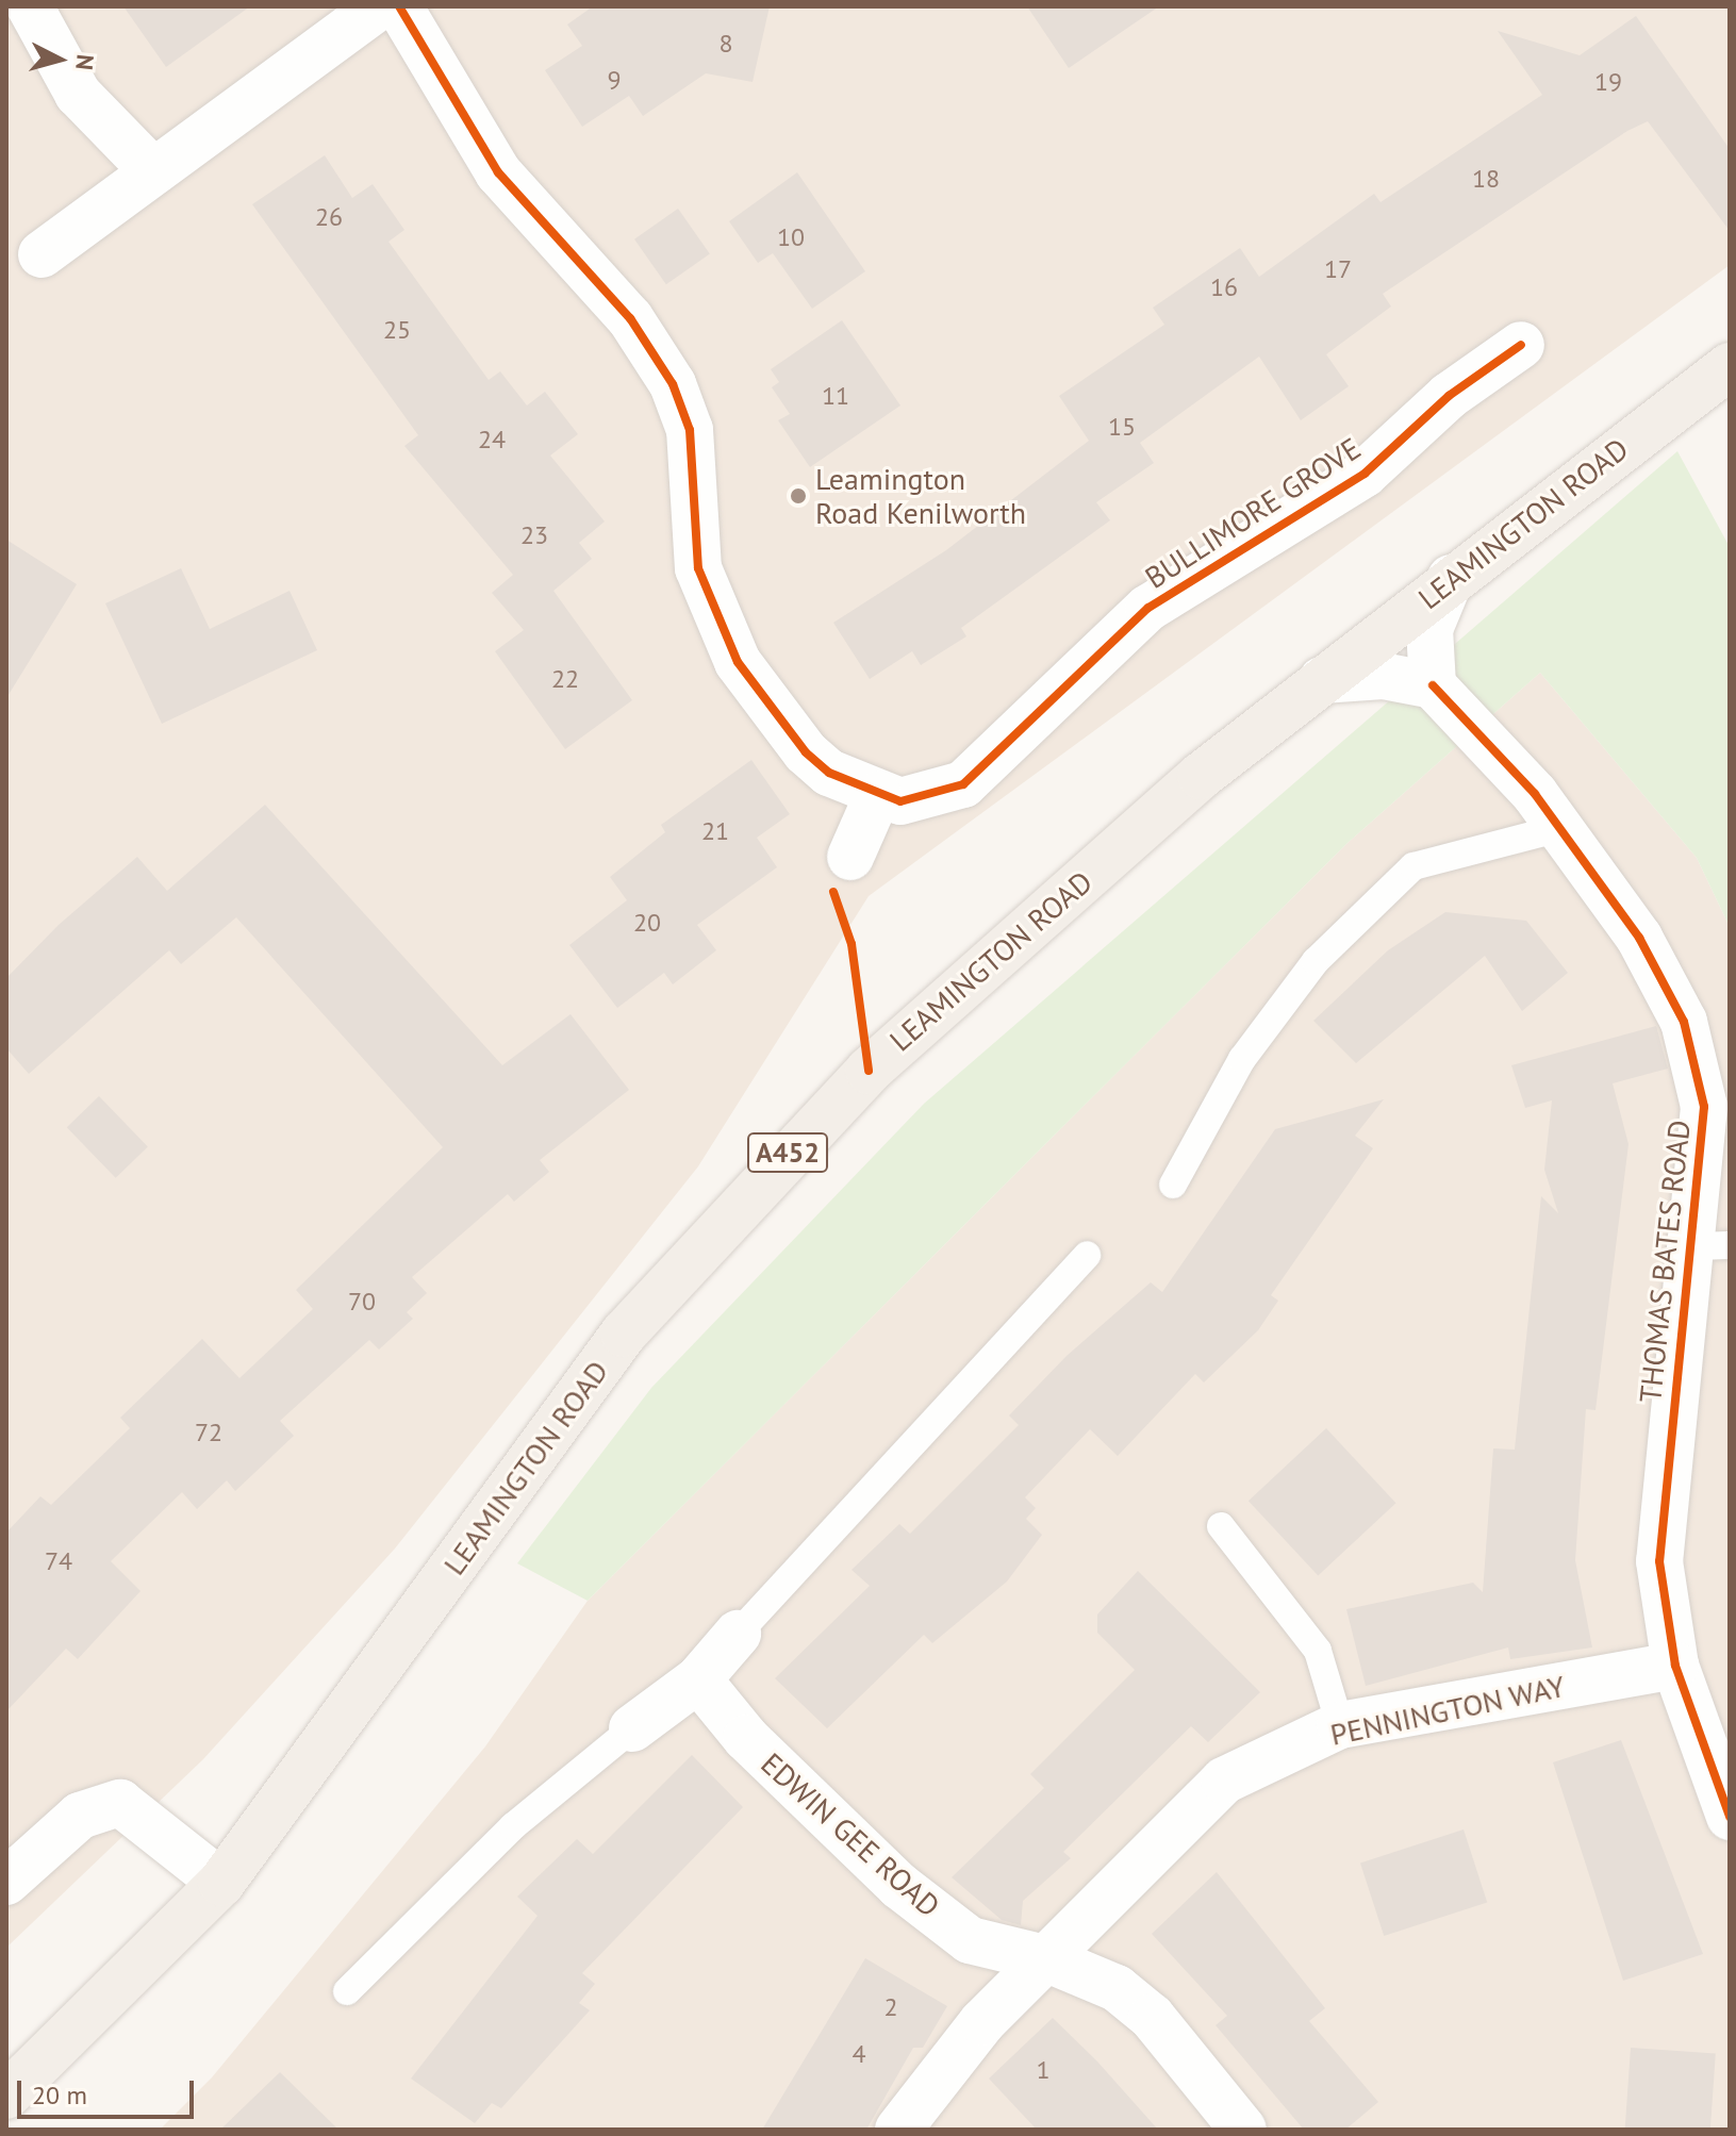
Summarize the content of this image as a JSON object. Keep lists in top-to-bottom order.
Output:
{
  "streets": {
    "main road": ["LEAMINGTON ROAD", "A452"],
    "street": [
      "BULLIMORE GROVE",
      "THOMAS BATES ROAD",
      "PENNINGTON WAY",
      "EDWIN GEE ROAD"
    ]
  },
  "crossings": [
    ["THOMAS BATES ROAD", "PENNINGTON WAY"],
    ["PENNINGTON WAY", "EDWIN GEE ROAD"]
  ],
  "places": ["Leamington Road Kenilworth"],
  "house_numbers": [
    "8",
    "9",
    "19",
    "18",
    "26",
    "10",
    "17",
    "16",
    "25",
    "11",
    "15",
    "24",
    "23",
    "22",
    "21",
    "20",
    "70",
    "72",
    "74",
    "2",
    "4",
    "1"
  ],
  "scale_bar": "20 m",
  "north": "right"
}
